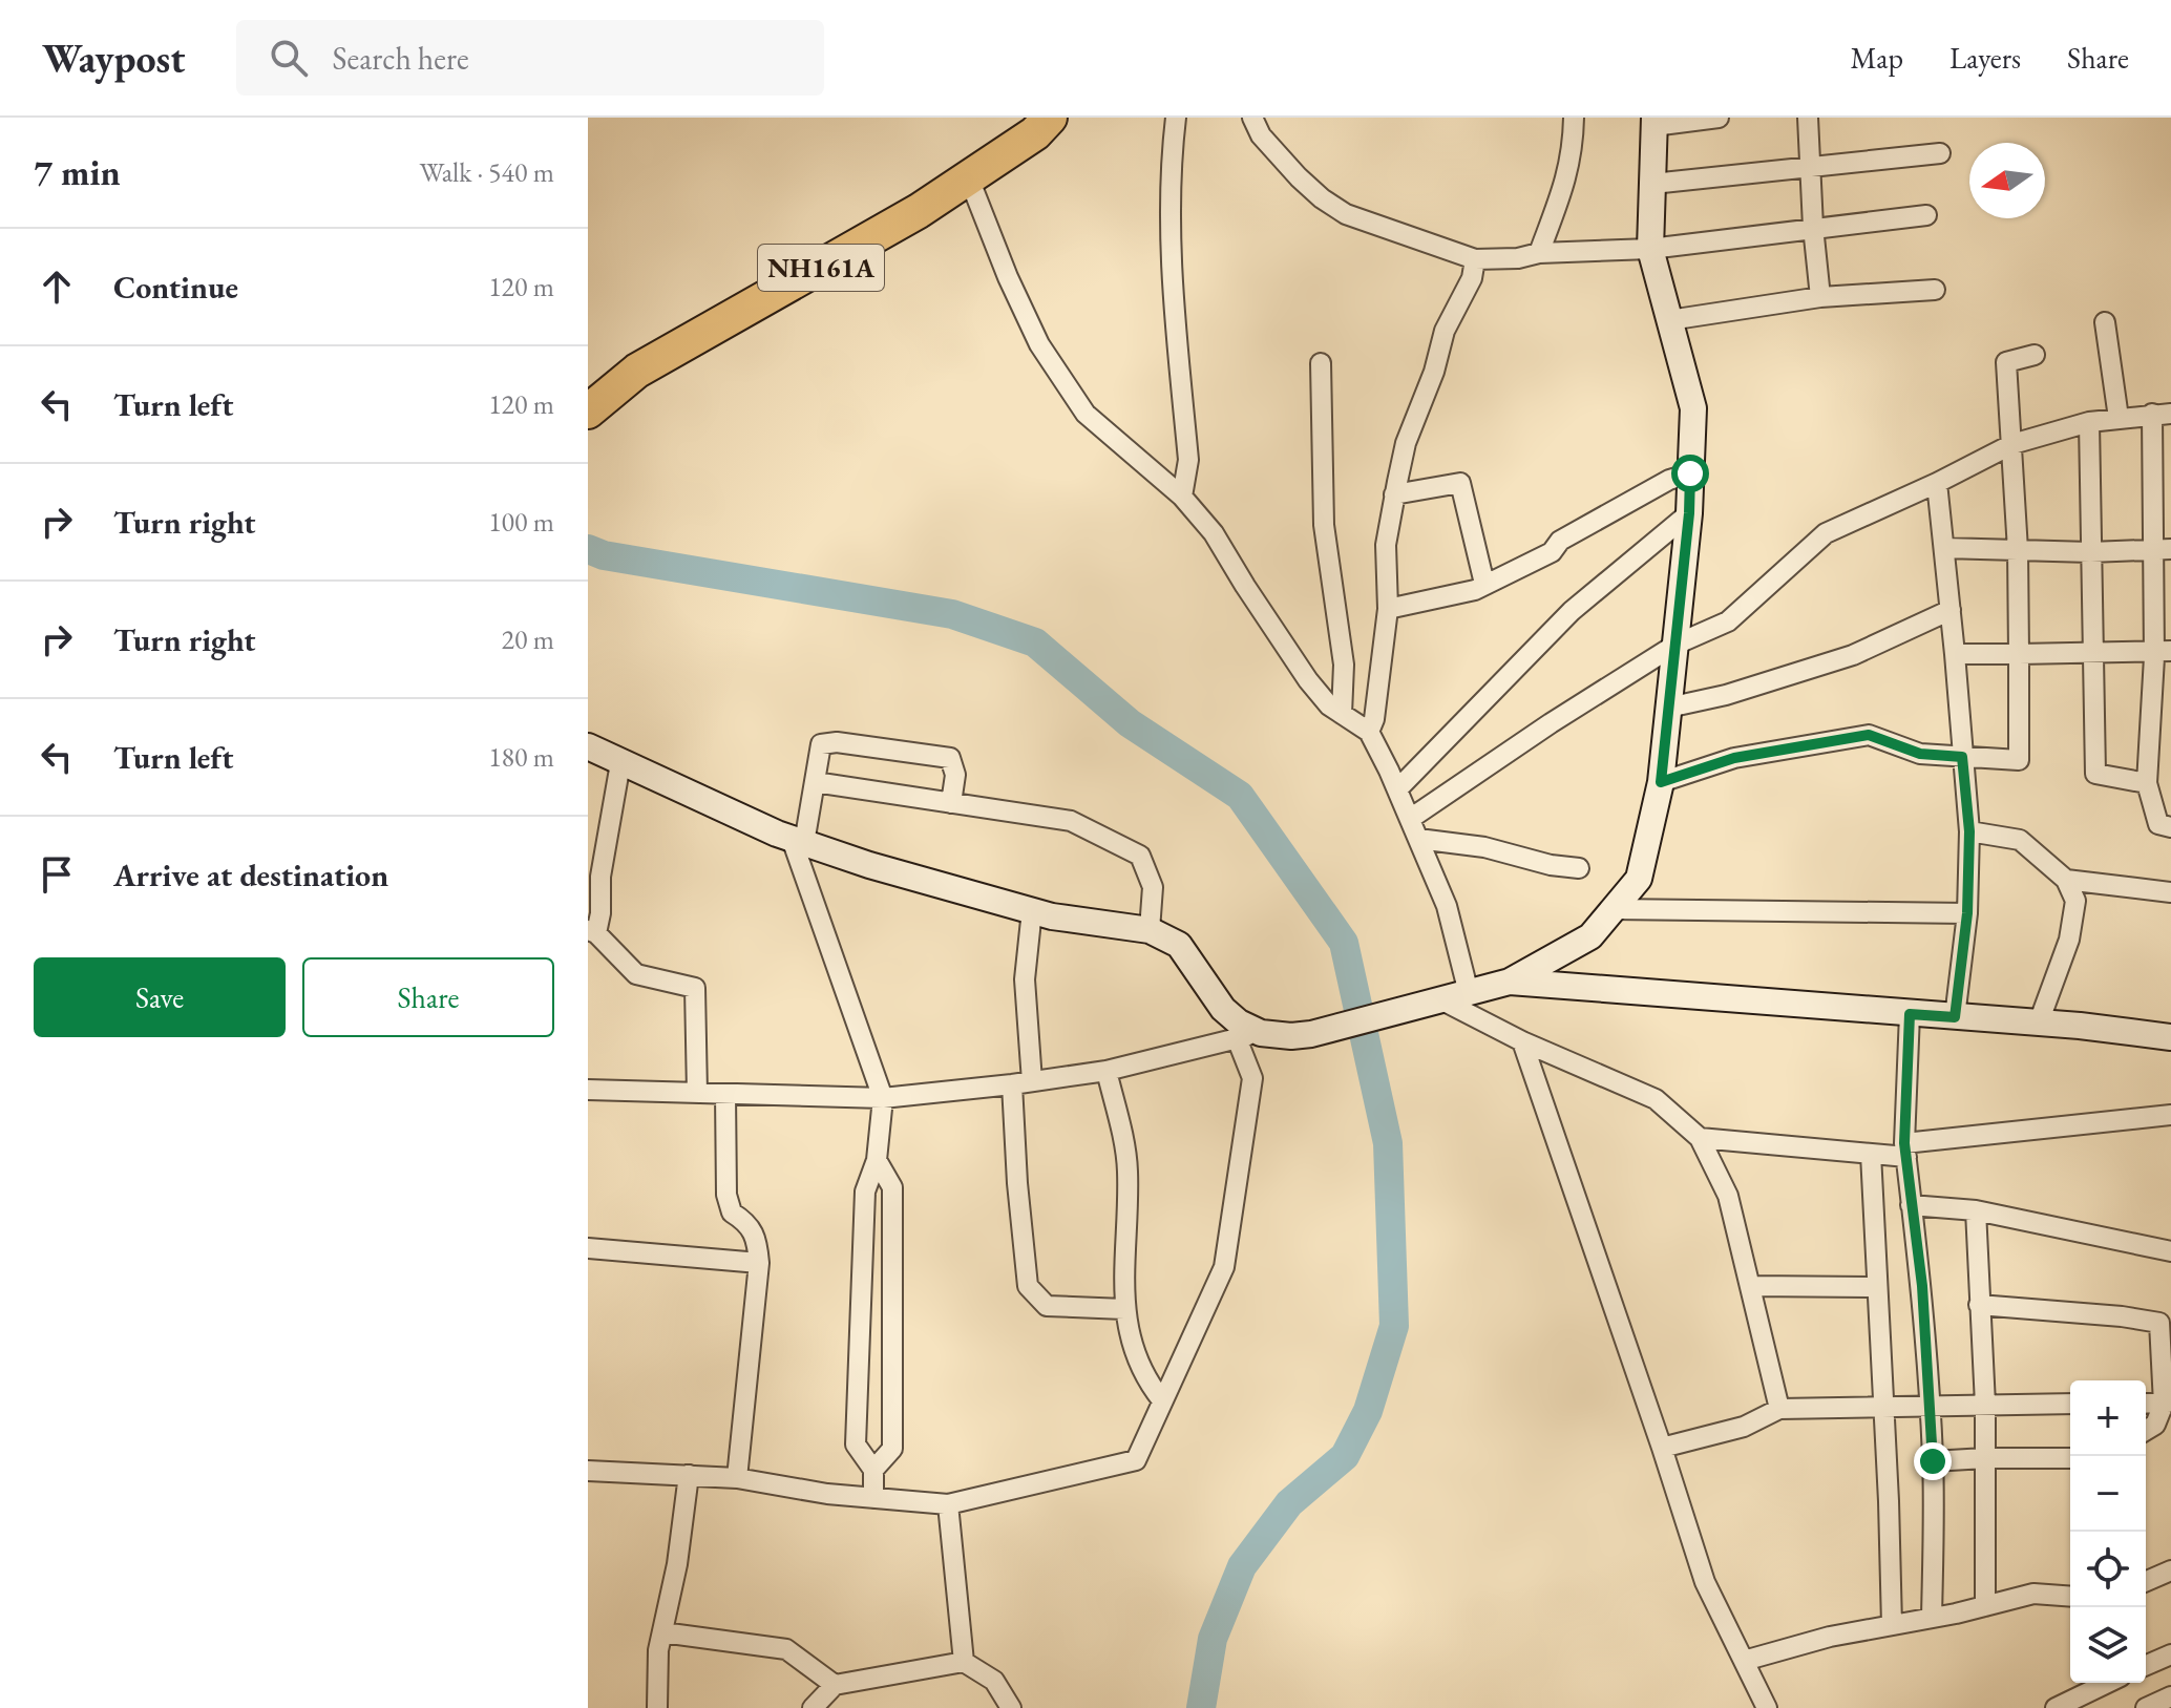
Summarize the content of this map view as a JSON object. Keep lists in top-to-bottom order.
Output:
{
  "streets": {
    "highway": ["NH161A"]
  },
  "north": "left",
  "page": {
    "header": "Waypost",
    "search": "Search here",
    "nav": ["Map", "Layers", "Share"],
    "heading": ["7 min", "Walk · 540 m"],
    "list": [
      ["Continue", "120 m"],
      ["Turn left", "120 m"],
      ["Turn right", "100 m"],
      ["Turn right", "20 m"],
      ["Turn left", "180 m"],
      "Arrive at destination"
    ],
    "buttons": ["Save", "Share"],
    "map_buttons": ["+", "−"]
  }
}
